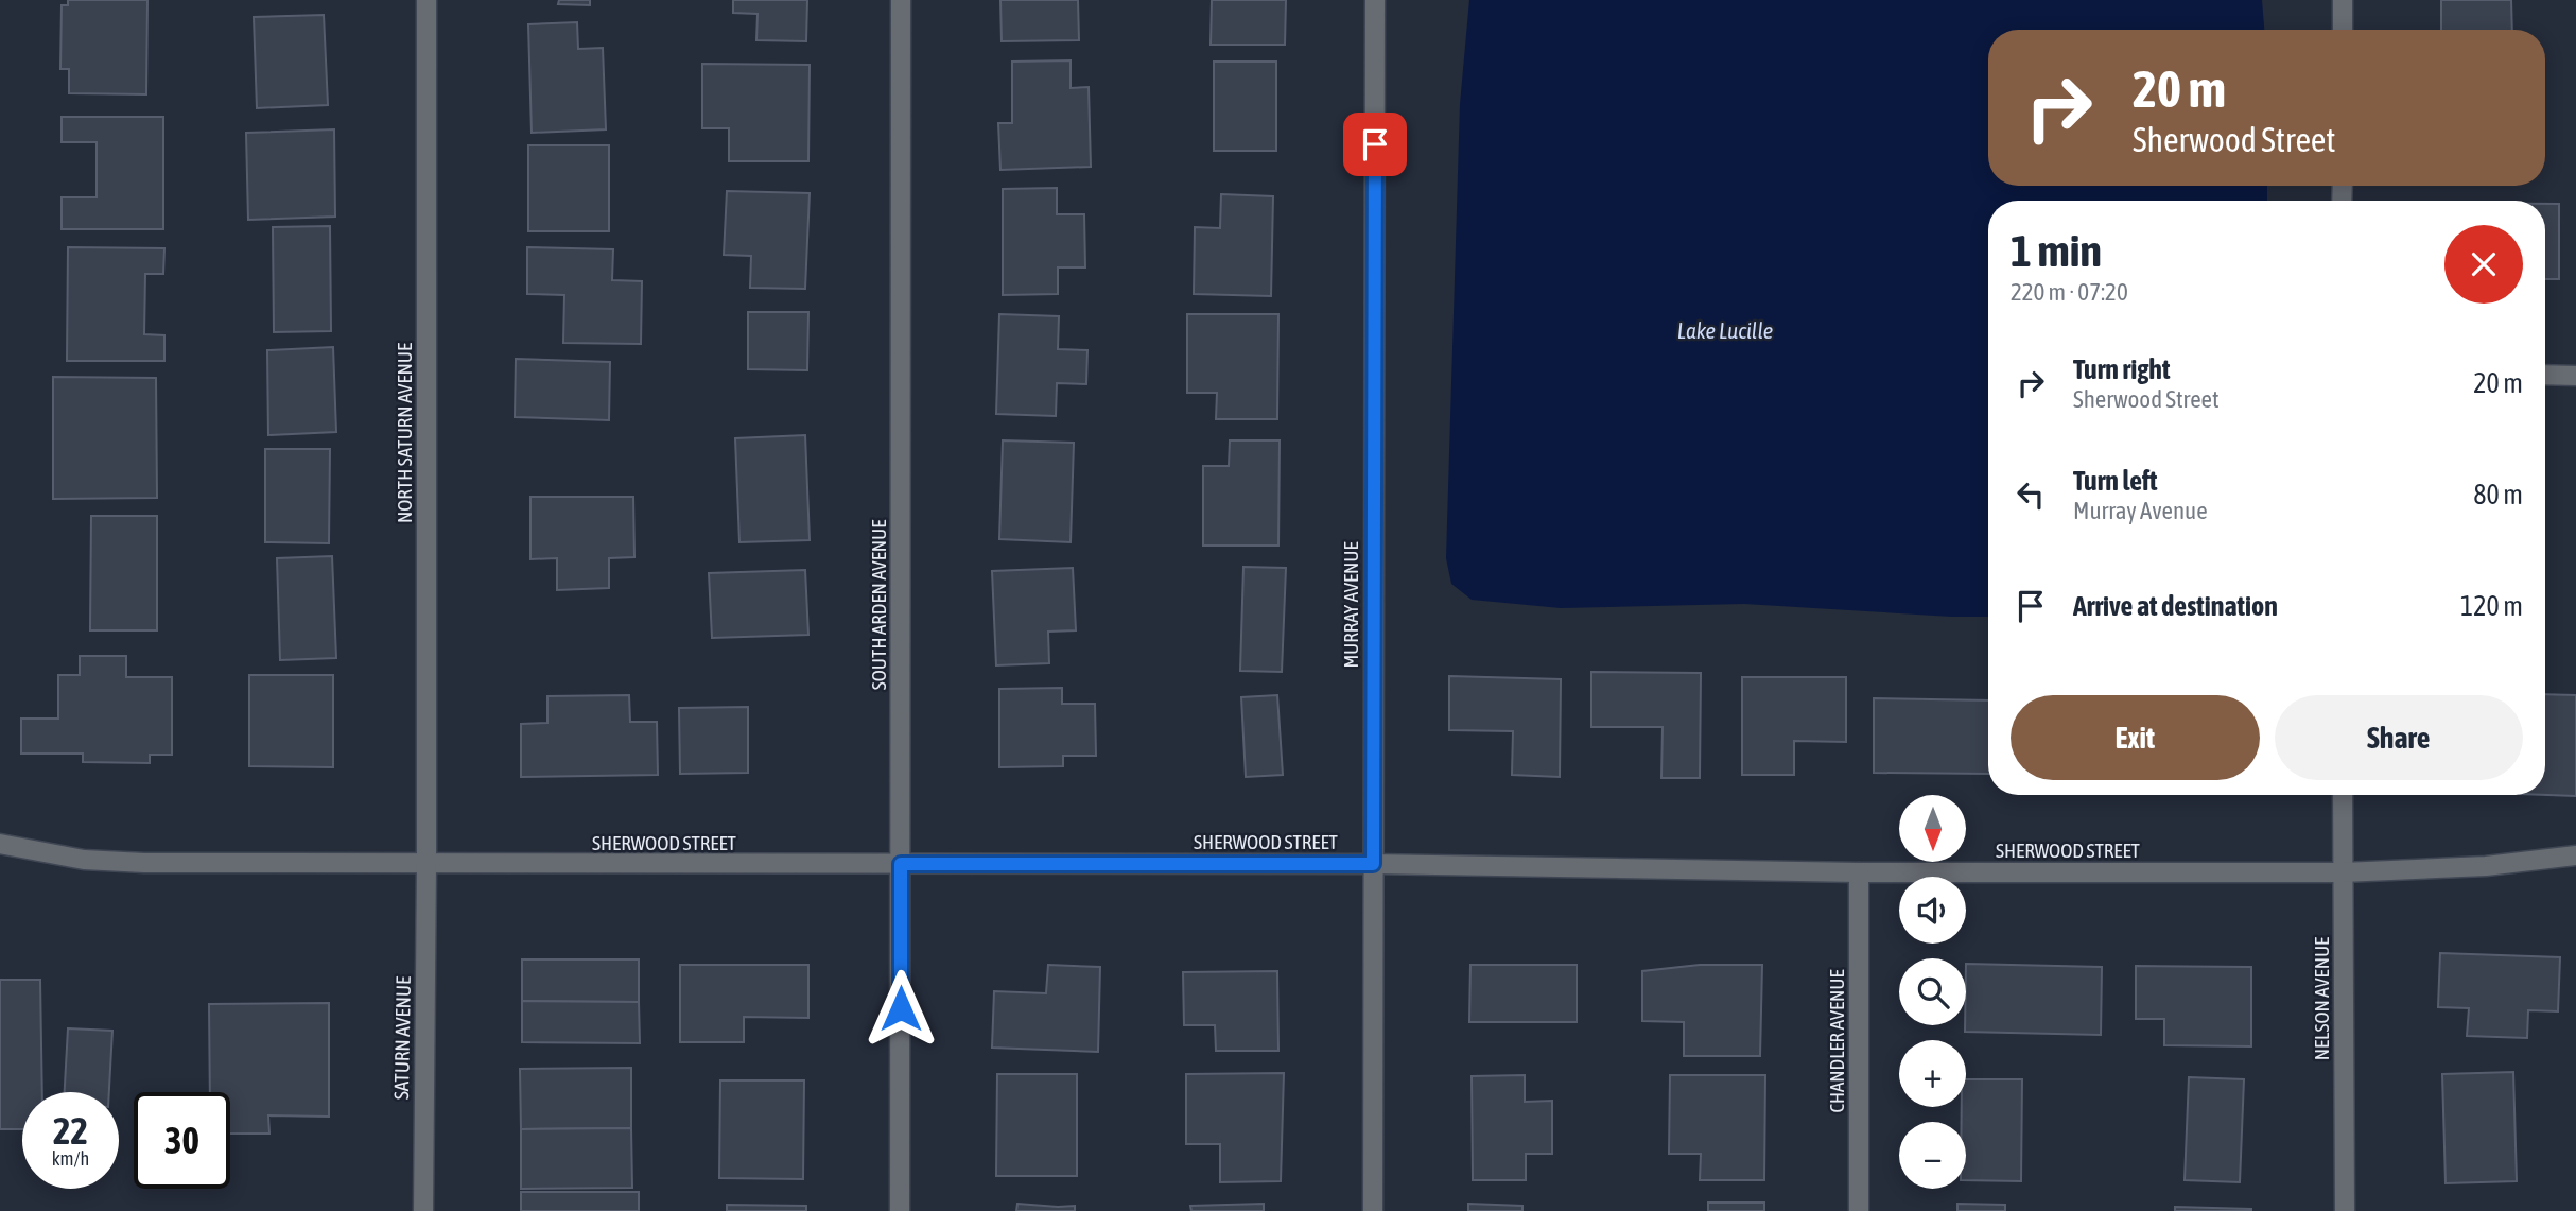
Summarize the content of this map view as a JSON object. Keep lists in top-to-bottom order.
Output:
{
  "streets": {
    "street": [
      "NORTH SATURN AVENUE",
      "SOUTH ARDEN AVENUE",
      "MURRAY AVENUE",
      "SHERWOOD STREET",
      "NELSON AVENUE",
      "SATURN AVENUE",
      "CHANDLER AVENUE"
    ]
  },
  "crossings": [
    ["NORTH SATURN AVENUE", "SHERWOOD STREET"],
    ["NORTH SATURN AVENUE", "SATURN AVENUE"],
    ["SOUTH ARDEN AVENUE", "SHERWOOD STREET"],
    ["MURRAY AVENUE", "SHERWOOD STREET"],
    ["SHERWOOD STREET", "NELSON AVENUE"],
    ["SHERWOOD STREET", "SATURN AVENUE"],
    ["SHERWOOD STREET", "CHANDLER AVENUE"]
  ],
  "water": ["Lake Lucille"],
  "north": "bottom",
  "page": {
    "turn": ["20 m", "Sherwood Street"],
    "heading": ["1 min", "220 m · 07:20"],
    "list": [
      {
        "name": "Turn right",
        "note": "Sherwood Street",
        "value": "20 m"
      },
      {
        "name": "Turn left",
        "note": "Murray Avenue",
        "value": "80 m"
      },
      {
        "name": "Arrive at destination",
        "value": "120 m"
      }
    ],
    "buttons": ["Exit", "Share"],
    "map_buttons": ["+", "−"],
    "speed": "22 km/h",
    "limit": "30"
  }
}
